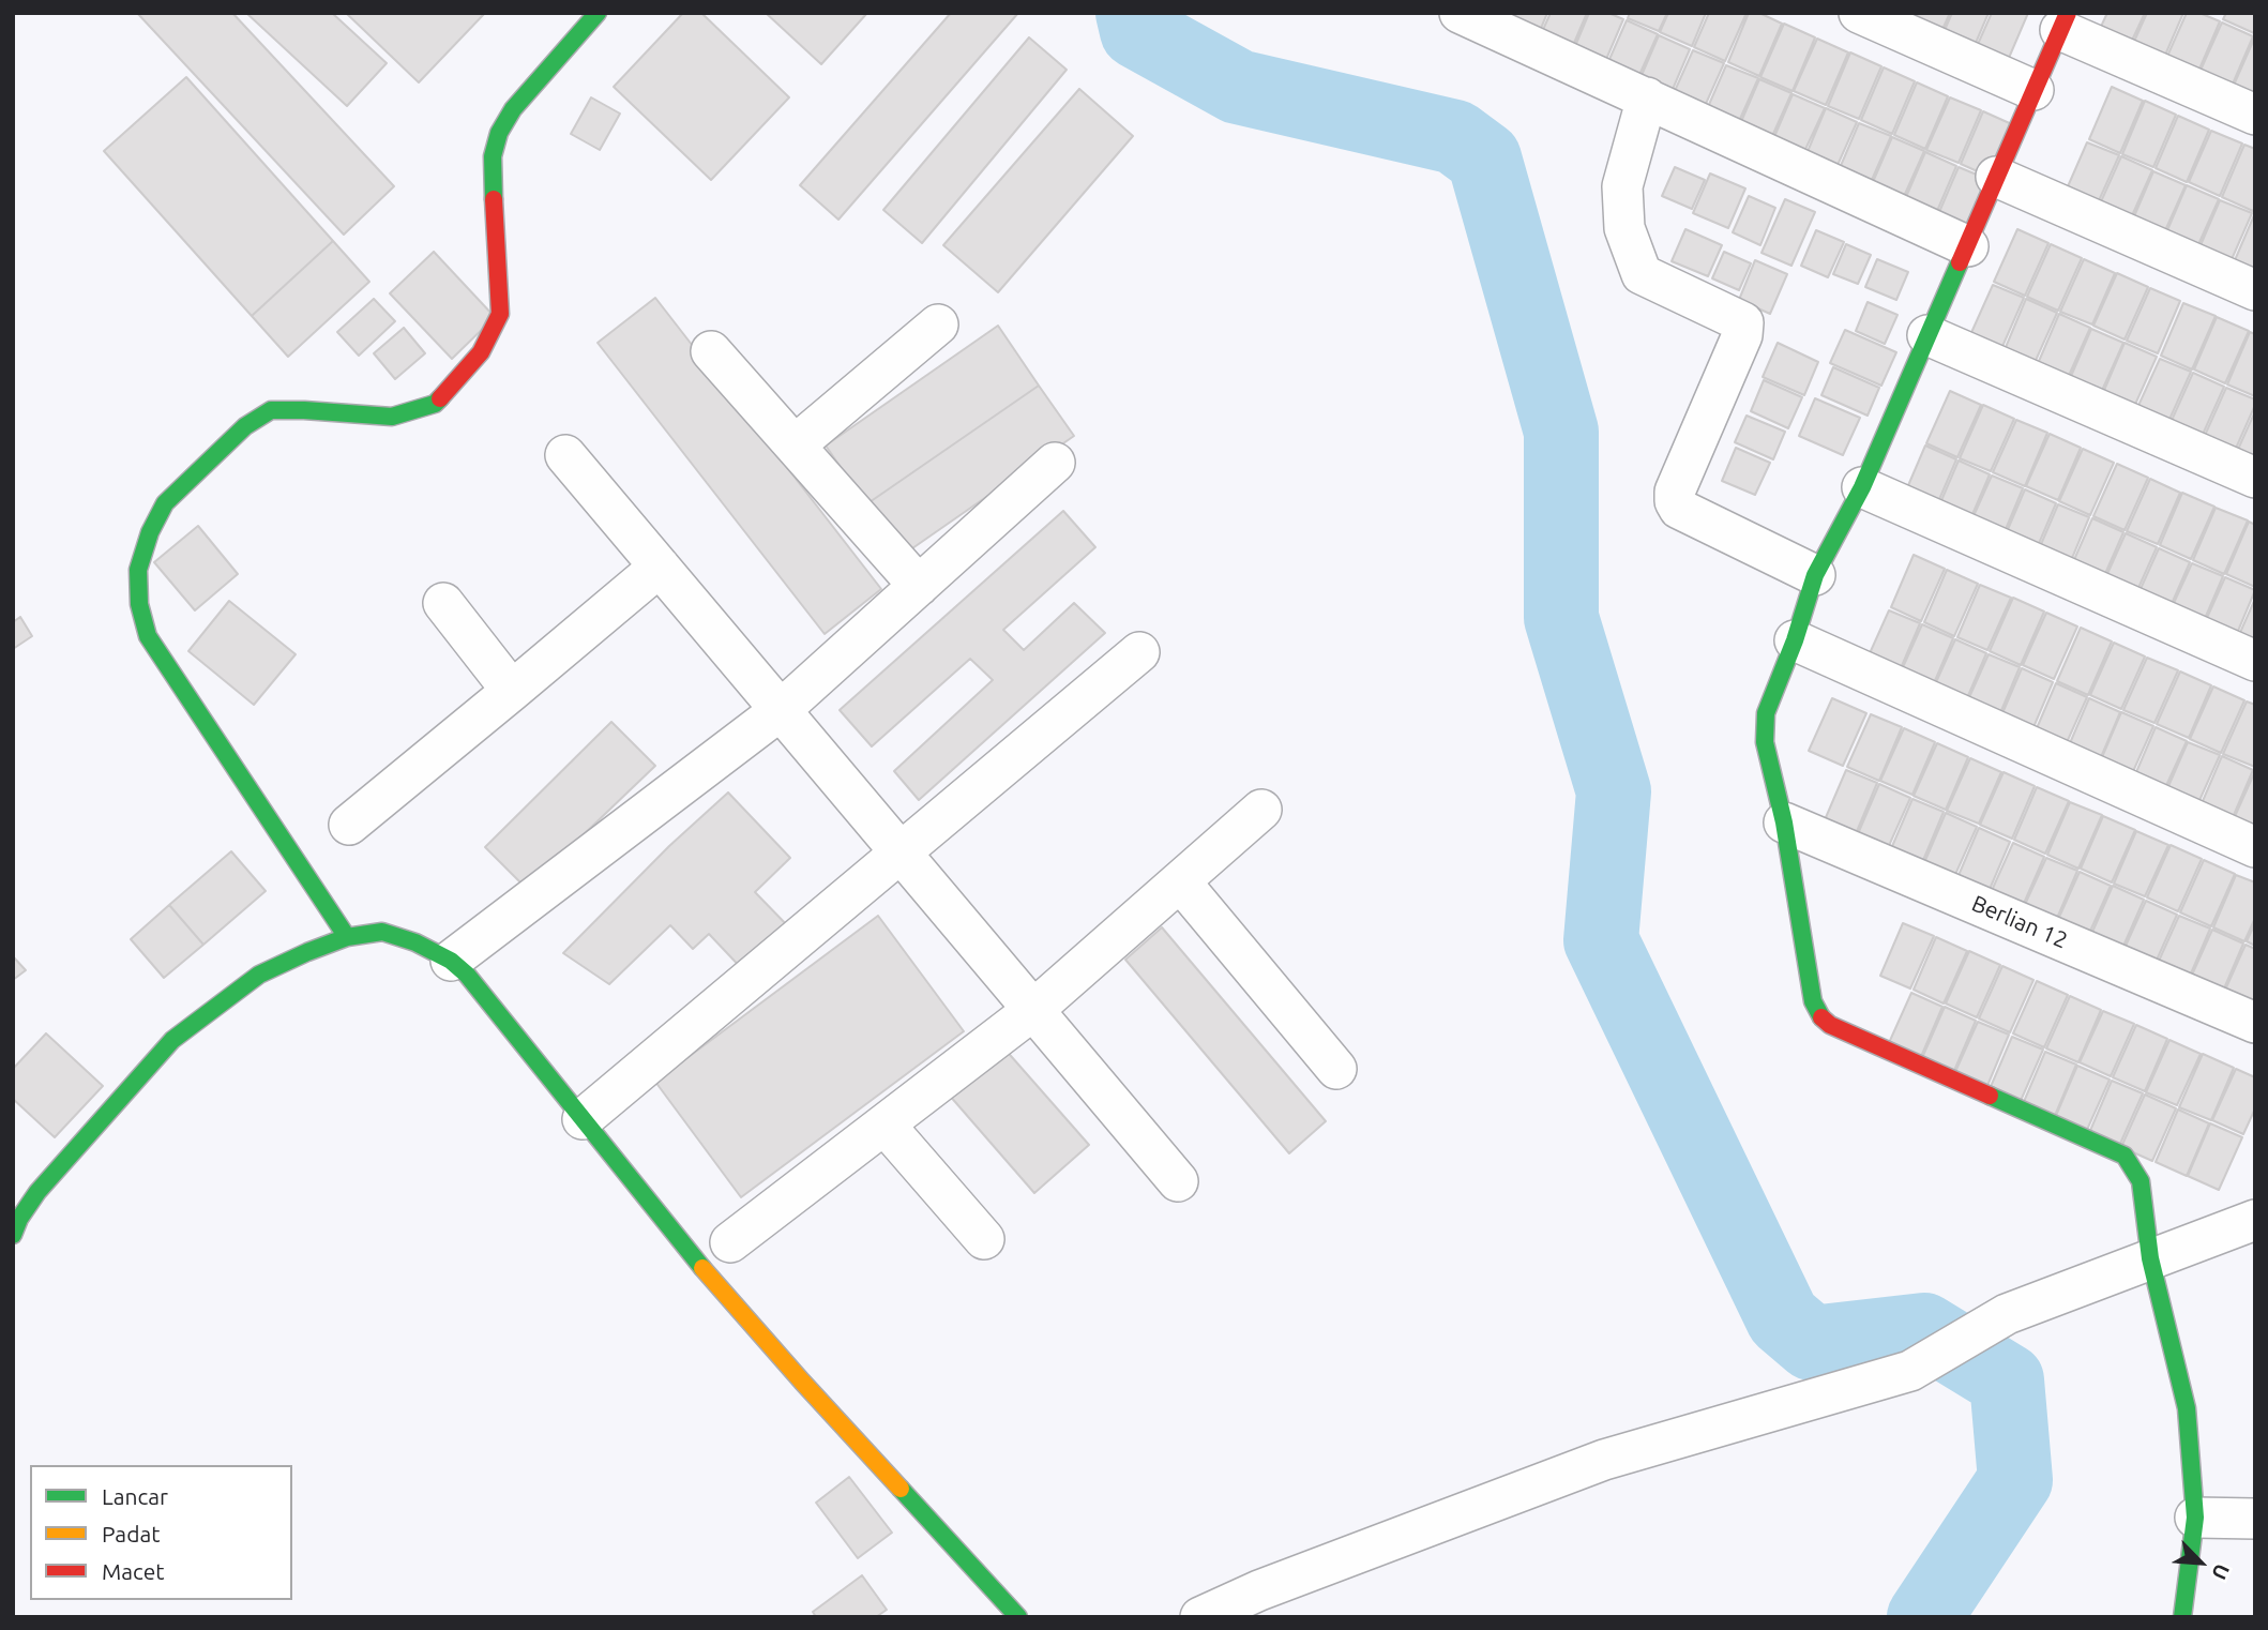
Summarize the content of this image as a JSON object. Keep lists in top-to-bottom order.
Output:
{
  "streets": {
    "street": ["Berlian 12"]
  },
  "legend": ["Lancar", "Padat", "Macet"],
  "north": "bottom right"
}
